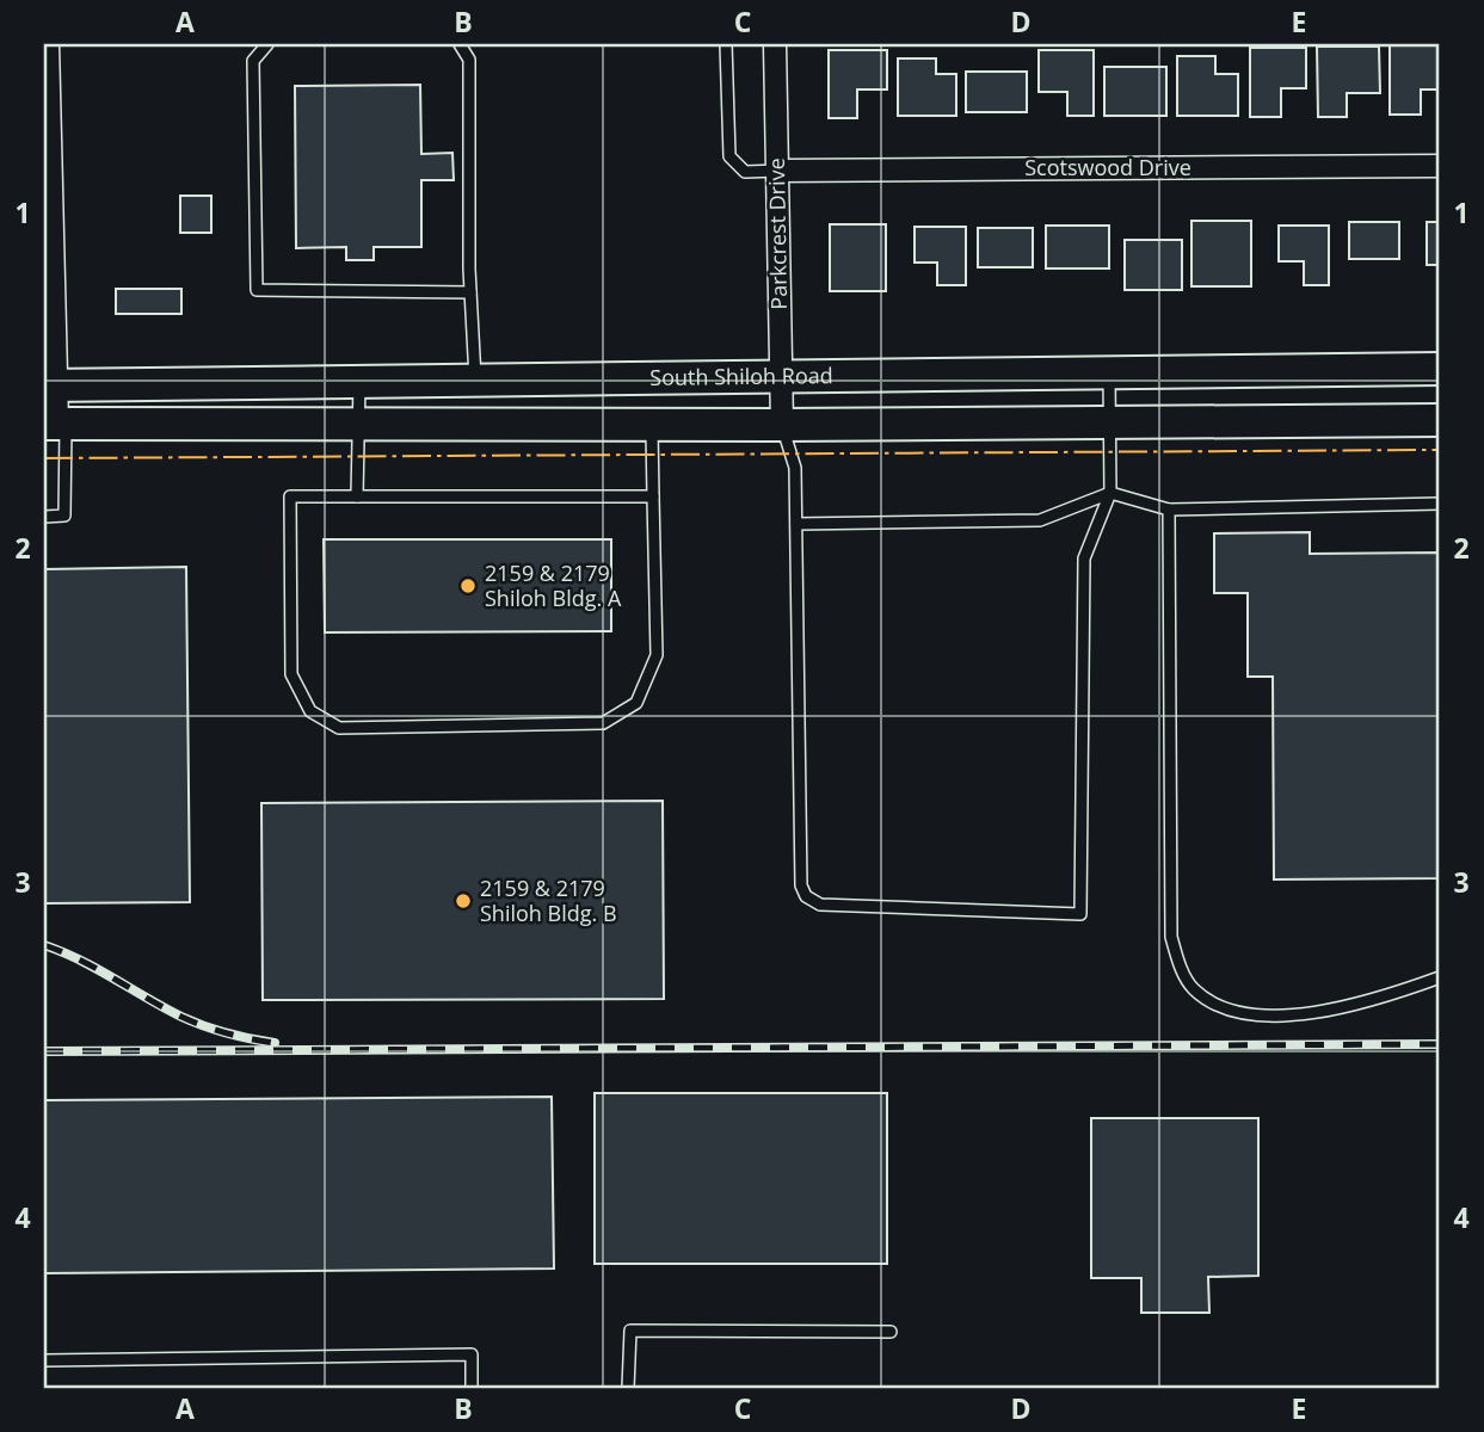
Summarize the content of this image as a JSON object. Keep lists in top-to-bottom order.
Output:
{
  "streets": {
    "main road": ["South Shiloh Road"],
    "street": ["Scotswood Drive", "Parkcrest Drive"]
  },
  "crossings": [
    ["Scotswood Drive", "Parkcrest Drive"],
    ["Parkcrest Drive", "South Shiloh Road"]
  ],
  "places": ["2159 & 2179 Shiloh Bldg. A", "2159 & 2179 Shiloh Bldg. B"],
  "grid": {
    "columns": [
      "A",
      "B",
      "C",
      "D",
      "E"
    ],
    "rows": [
      "1",
      "2",
      "3",
      "4"
    ]
  }
}
